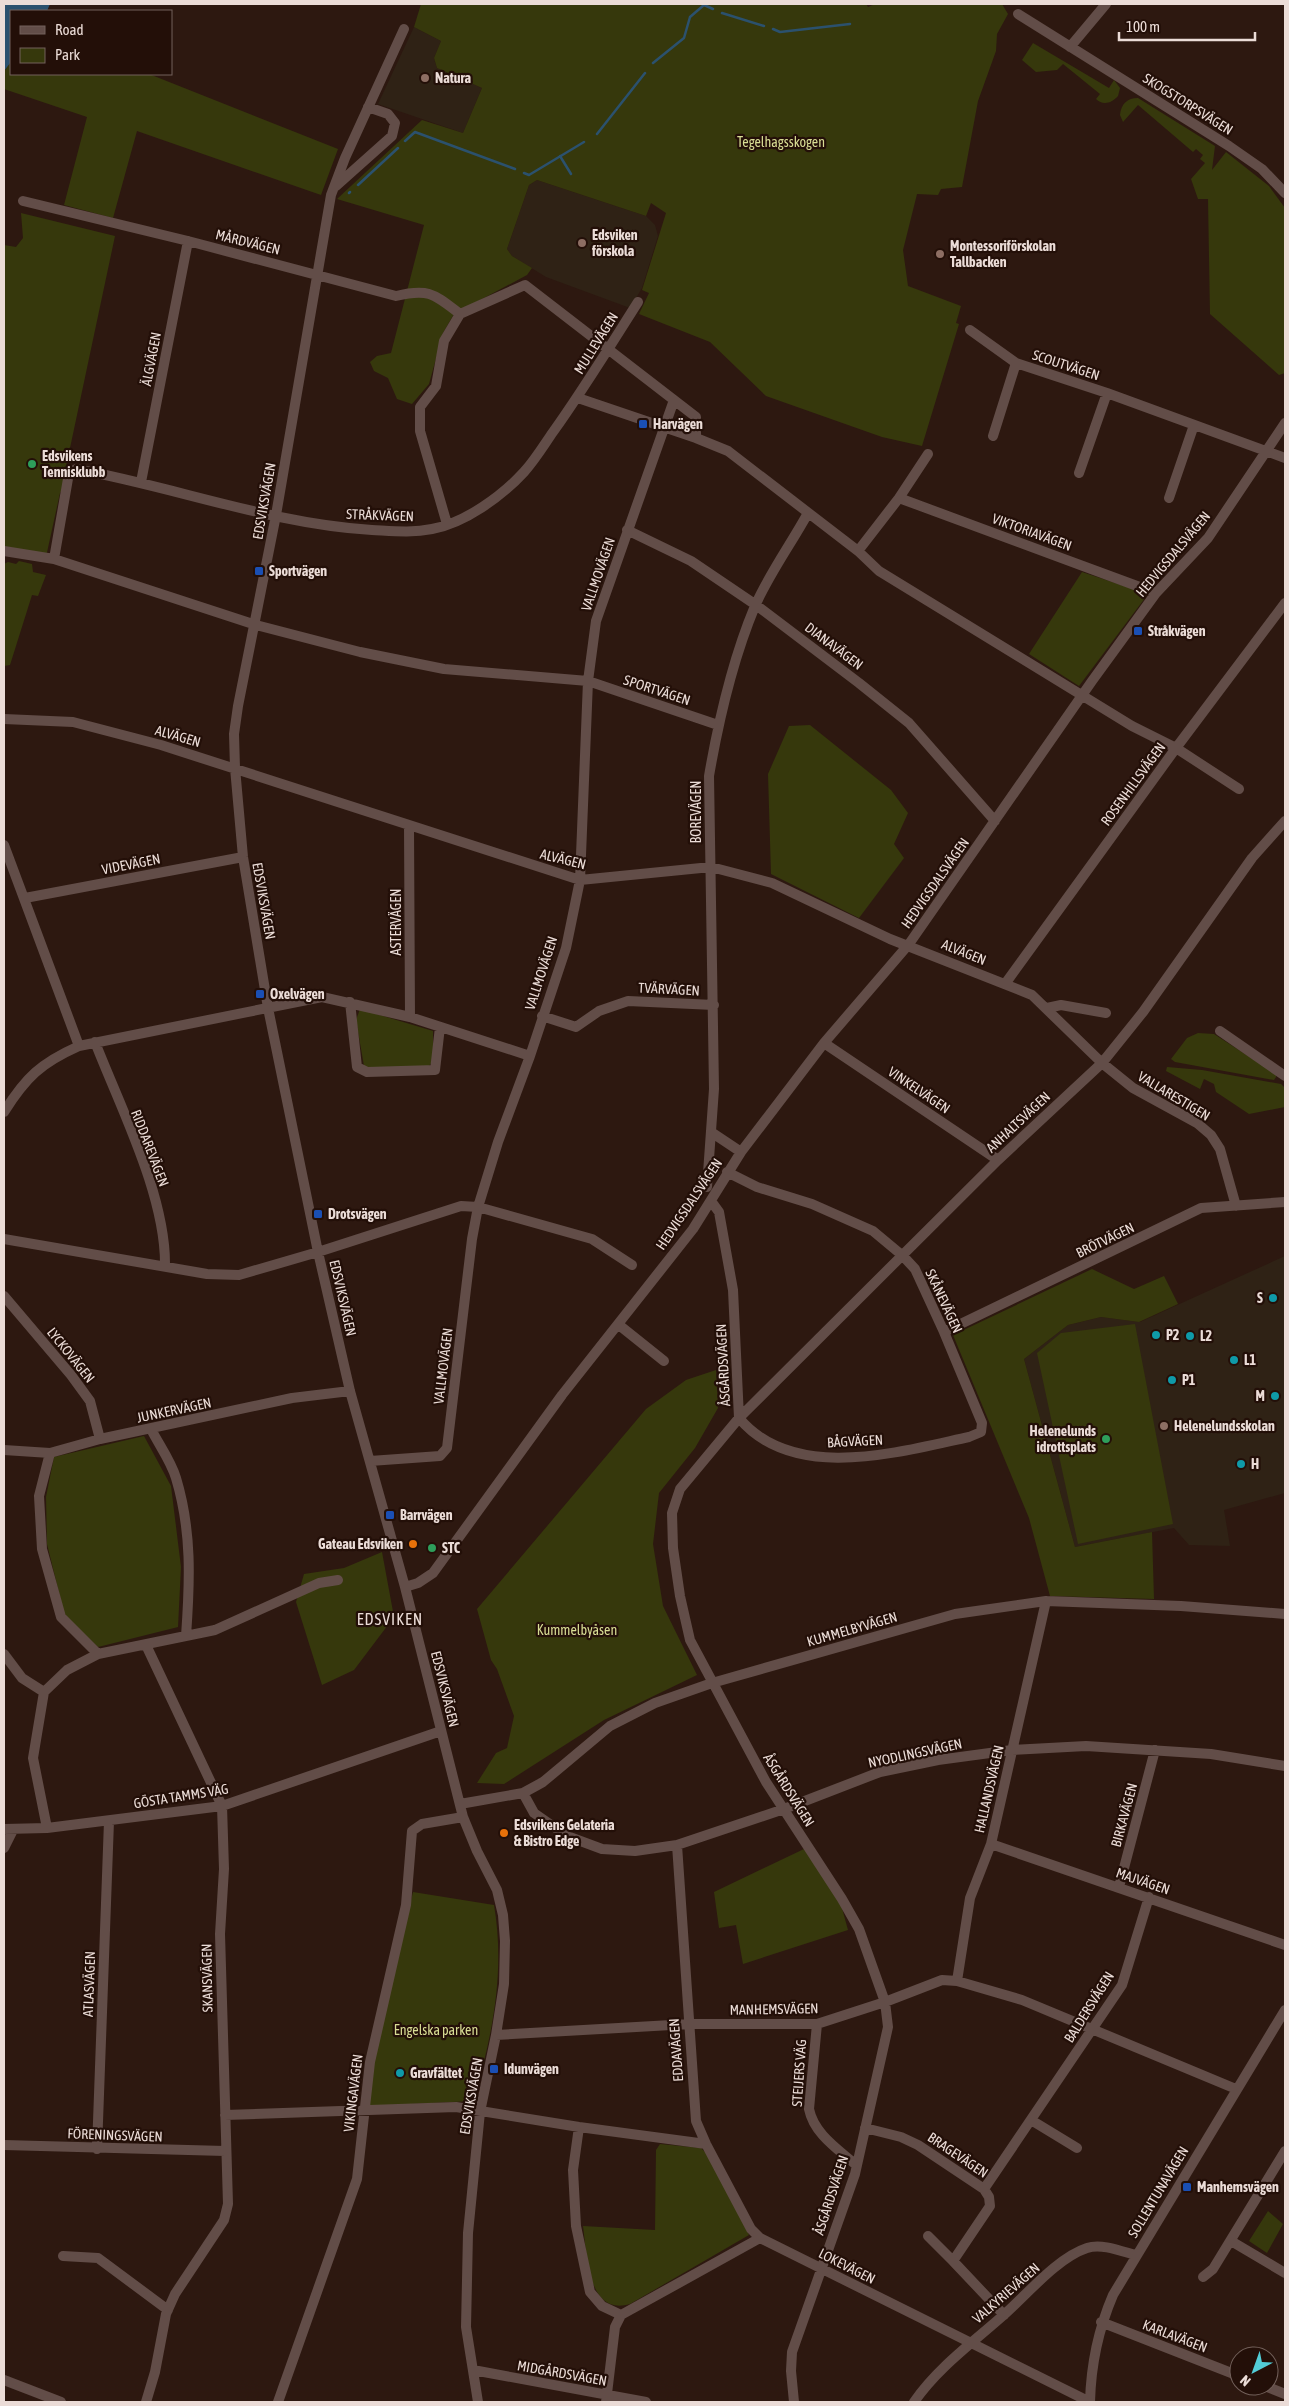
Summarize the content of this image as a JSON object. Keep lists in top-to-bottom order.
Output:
{
  "streets": {
    "street": [
      "SKOGSTORPSVÄGEN",
      "MÅRDVÄGEN",
      "MULLEVÄGEN",
      "ÄLGVÄGEN",
      "SCOUTVÄGEN",
      "EDSVIKSVÄGEN",
      "STRÅKVÄGEN",
      "VIKTORIAVÄGEN",
      "HEDVIGSDALSVÄGEN",
      "VALLMOVÄGEN",
      "DIANAVÄGEN",
      "SPORTVÄGEN",
      "ALVÄGEN",
      "ROSENHILLSVÄGEN",
      "BOREVÄGEN",
      "VIDEVÄGEN",
      "ASTERVÄGEN",
      "TVÄRVÄGEN",
      "VINKELVÄGEN",
      "VALLARESTIGEN",
      "ANHALTSVÄGEN",
      "RIDDAREVÄGEN",
      "BRÖTVÄGEN",
      "SKÅNEVÄGEN",
      "LYCKOVÄGEN",
      "ÅSGÅRDSVÄGEN",
      "JUNKERVÄGEN",
      "BÅGVÄGEN",
      "KUMMELBYVÄGEN",
      "NYODLINGSVÄGEN",
      "HALLANDSVÄGEN",
      "GÖSTA TAMMS VÄG",
      "BIRKAVÄGEN",
      "MAJVÄGEN",
      "SKANSVÄGEN",
      "ATLASVÄGEN",
      "BALDERSVÄGEN",
      "MANHEMSVÄGEN",
      "EDDAVÄGEN",
      "STEIJERS VÄG",
      "VIKINGAVÄGEN",
      "FÖRENINGSVÄGEN",
      "BRAGEVÄGEN",
      "SOLLENTUNAVÄGEN",
      "LOKEVÄGEN",
      "VALKYRIEVÄGEN",
      "KARLAVÄGEN",
      "MIDGÅRDSVÄGEN"
    ]
  },
  "crossings": [
    ["MÅRDVÄGEN", "ÄLGVÄGEN"],
    ["MÅRDVÄGEN", "EDSVIKSVÄGEN"],
    ["MULLEVÄGEN", "STRÅKVÄGEN"],
    ["ÄLGVÄGEN", "STRÅKVÄGEN"],
    ["SCOUTVÄGEN", "HEDVIGSDALSVÄGEN"],
    ["EDSVIKSVÄGEN", "STRÅKVÄGEN"],
    ["EDSVIKSVÄGEN", "HEDVIGSDALSVÄGEN"],
    ["EDSVIKSVÄGEN", "VALLMOVÄGEN"],
    ["EDSVIKSVÄGEN", "SPORTVÄGEN"],
    ["EDSVIKSVÄGEN", "ALVÄGEN"],
    ["EDSVIKSVÄGEN", "VIDEVÄGEN"],
    ["EDSVIKSVÄGEN", "JUNKERVÄGEN"],
    ["EDSVIKSVÄGEN", "KUMMELBYVÄGEN"],
    ["EDSVIKSVÄGEN", "GÖSTA TAMMS VÄG"],
    ["EDSVIKSVÄGEN", "MANHEMSVÄGEN"],
    ["EDSVIKSVÄGEN", "VIKINGAVÄGEN"],
    ["EDSVIKSVÄGEN", "MIDGÅRDSVÄGEN"],
    ["STRÅKVÄGEN", "SPORTVÄGEN"],
    ["VIKTORIAVÄGEN", "HEDVIGSDALSVÄGEN"],
    ["HEDVIGSDALSVÄGEN", "DIANAVÄGEN"],
    ["HEDVIGSDALSVÄGEN", "ALVÄGEN"],
    ["HEDVIGSDALSVÄGEN", "VINKELVÄGEN"],
    ["HEDVIGSDALSVÄGEN", "SKÅNEVÄGEN"],
    ["HEDVIGSDALSVÄGEN", "ÅSGÅRDSVÄGEN"],
    ["VALLMOVÄGEN", "DIANAVÄGEN"],
    ["VALLMOVÄGEN", "SPORTVÄGEN"],
    ["VALLMOVÄGEN", "ALVÄGEN"],
    ["VALLMOVÄGEN", "TVÄRVÄGEN"],
    ["DIANAVÄGEN", "BOREVÄGEN"],
    ["SPORTVÄGEN", "BOREVÄGEN"],
    ["ALVÄGEN", "ROSENHILLSVÄGEN"],
    ["ALVÄGEN", "BOREVÄGEN"],
    ["ALVÄGEN", "ASTERVÄGEN"],
    ["ALVÄGEN", "VALLARESTIGEN"],
    ["BOREVÄGEN", "TVÄRVÄGEN"],
    ["VINKELVÄGEN", "ANHALTSVÄGEN"],
    ["VALLARESTIGEN", "ANHALTSVÄGEN"],
    ["VALLARESTIGEN", "BRÖTVÄGEN"],
    ["ANHALTSVÄGEN", "SKÅNEVÄGEN"],
    ["ANHALTSVÄGEN", "ÅSGÅRDSVÄGEN"],
    ["ANHALTSVÄGEN", "BÅGVÄGEN"],
    ["BRÖTVÄGEN", "SKÅNEVÄGEN"],
    ["SKÅNEVÄGEN", "BÅGVÄGEN"],
    ["LYCKOVÄGEN", "JUNKERVÄGEN"],
    ["ÅSGÅRDSVÄGEN", "BÅGVÄGEN"],
    ["ÅSGÅRDSVÄGEN", "KUMMELBYVÄGEN"],
    ["ÅSGÅRDSVÄGEN", "NYODLINGSVÄGEN"],
    ["ÅSGÅRDSVÄGEN", "MANHEMSVÄGEN"],
    ["ÅSGÅRDSVÄGEN", "STEIJERS VÄG"],
    ["ÅSGÅRDSVÄGEN", "BRAGEVÄGEN"],
    ["ÅSGÅRDSVÄGEN", "LOKEVÄGEN"],
    ["KUMMELBYVÄGEN", "NYODLINGSVÄGEN"],
    ["KUMMELBYVÄGEN", "HALLANDSVÄGEN"],
    ["NYODLINGSVÄGEN", "HALLANDSVÄGEN"],
    ["NYODLINGSVÄGEN", "BIRKAVÄGEN"],
    ["NYODLINGSVÄGEN", "EDDAVÄGEN"],
    ["HALLANDSVÄGEN", "MAJVÄGEN"],
    ["HALLANDSVÄGEN", "MANHEMSVÄGEN"],
    ["GÖSTA TAMMS VÄG", "SKANSVÄGEN"],
    ["GÖSTA TAMMS VÄG", "ATLASVÄGEN"],
    ["BIRKAVÄGEN", "MAJVÄGEN"],
    ["MAJVÄGEN", "BALDERSVÄGEN"],
    ["SKANSVÄGEN", "FÖRENINGSVÄGEN"],
    ["ATLASVÄGEN", "FÖRENINGSVÄGEN"],
    ["BALDERSVÄGEN", "MANHEMSVÄGEN"],
    ["BALDERSVÄGEN", "BRAGEVÄGEN"],
    ["MANHEMSVÄGEN", "EDDAVÄGEN"],
    ["MANHEMSVÄGEN", "STEIJERS VÄG"],
    ["MANHEMSVÄGEN", "SOLLENTUNAVÄGEN"],
    ["EDDAVÄGEN", "LOKEVÄGEN"],
    ["SOLLENTUNAVÄGEN", "LOKEVÄGEN"],
    ["SOLLENTUNAVÄGEN", "VALKYRIEVÄGEN"],
    ["SOLLENTUNAVÄGEN", "KARLAVÄGEN"],
    ["LOKEVÄGEN", "VALKYRIEVÄGEN"]
  ],
  "districts": ["EDSVIKEN"],
  "parks": ["Tegelhagsskogen", "Kummelbyåsen", "Engelska parken"],
  "places": {
    "other": [
      "Natura",
      "Edsviken förskola",
      "Montessoriförskolan Tallbacken",
      "Edsvikens Tennisklubb",
      "S",
      "P2",
      "L2",
      "L1",
      "P1",
      "M",
      "Helenelundsskolan",
      "Helenelunds idrottsplats",
      "H",
      "Gateau Edsviken",
      "STC",
      "Edsvikens Gelateria & Bistro Edge",
      "Gravfältet"
    ],
    "transit": [
      "Harvägen",
      "Sportvägen",
      "Stråkvägen",
      "Oxelvägen",
      "Drotsvägen",
      "Barrvägen",
      "Idunvägen",
      "Manhemsvägen"
    ]
  },
  "legend": ["Road", "Park"],
  "scale_bar": "100 m",
  "north": "bottom left"
}
